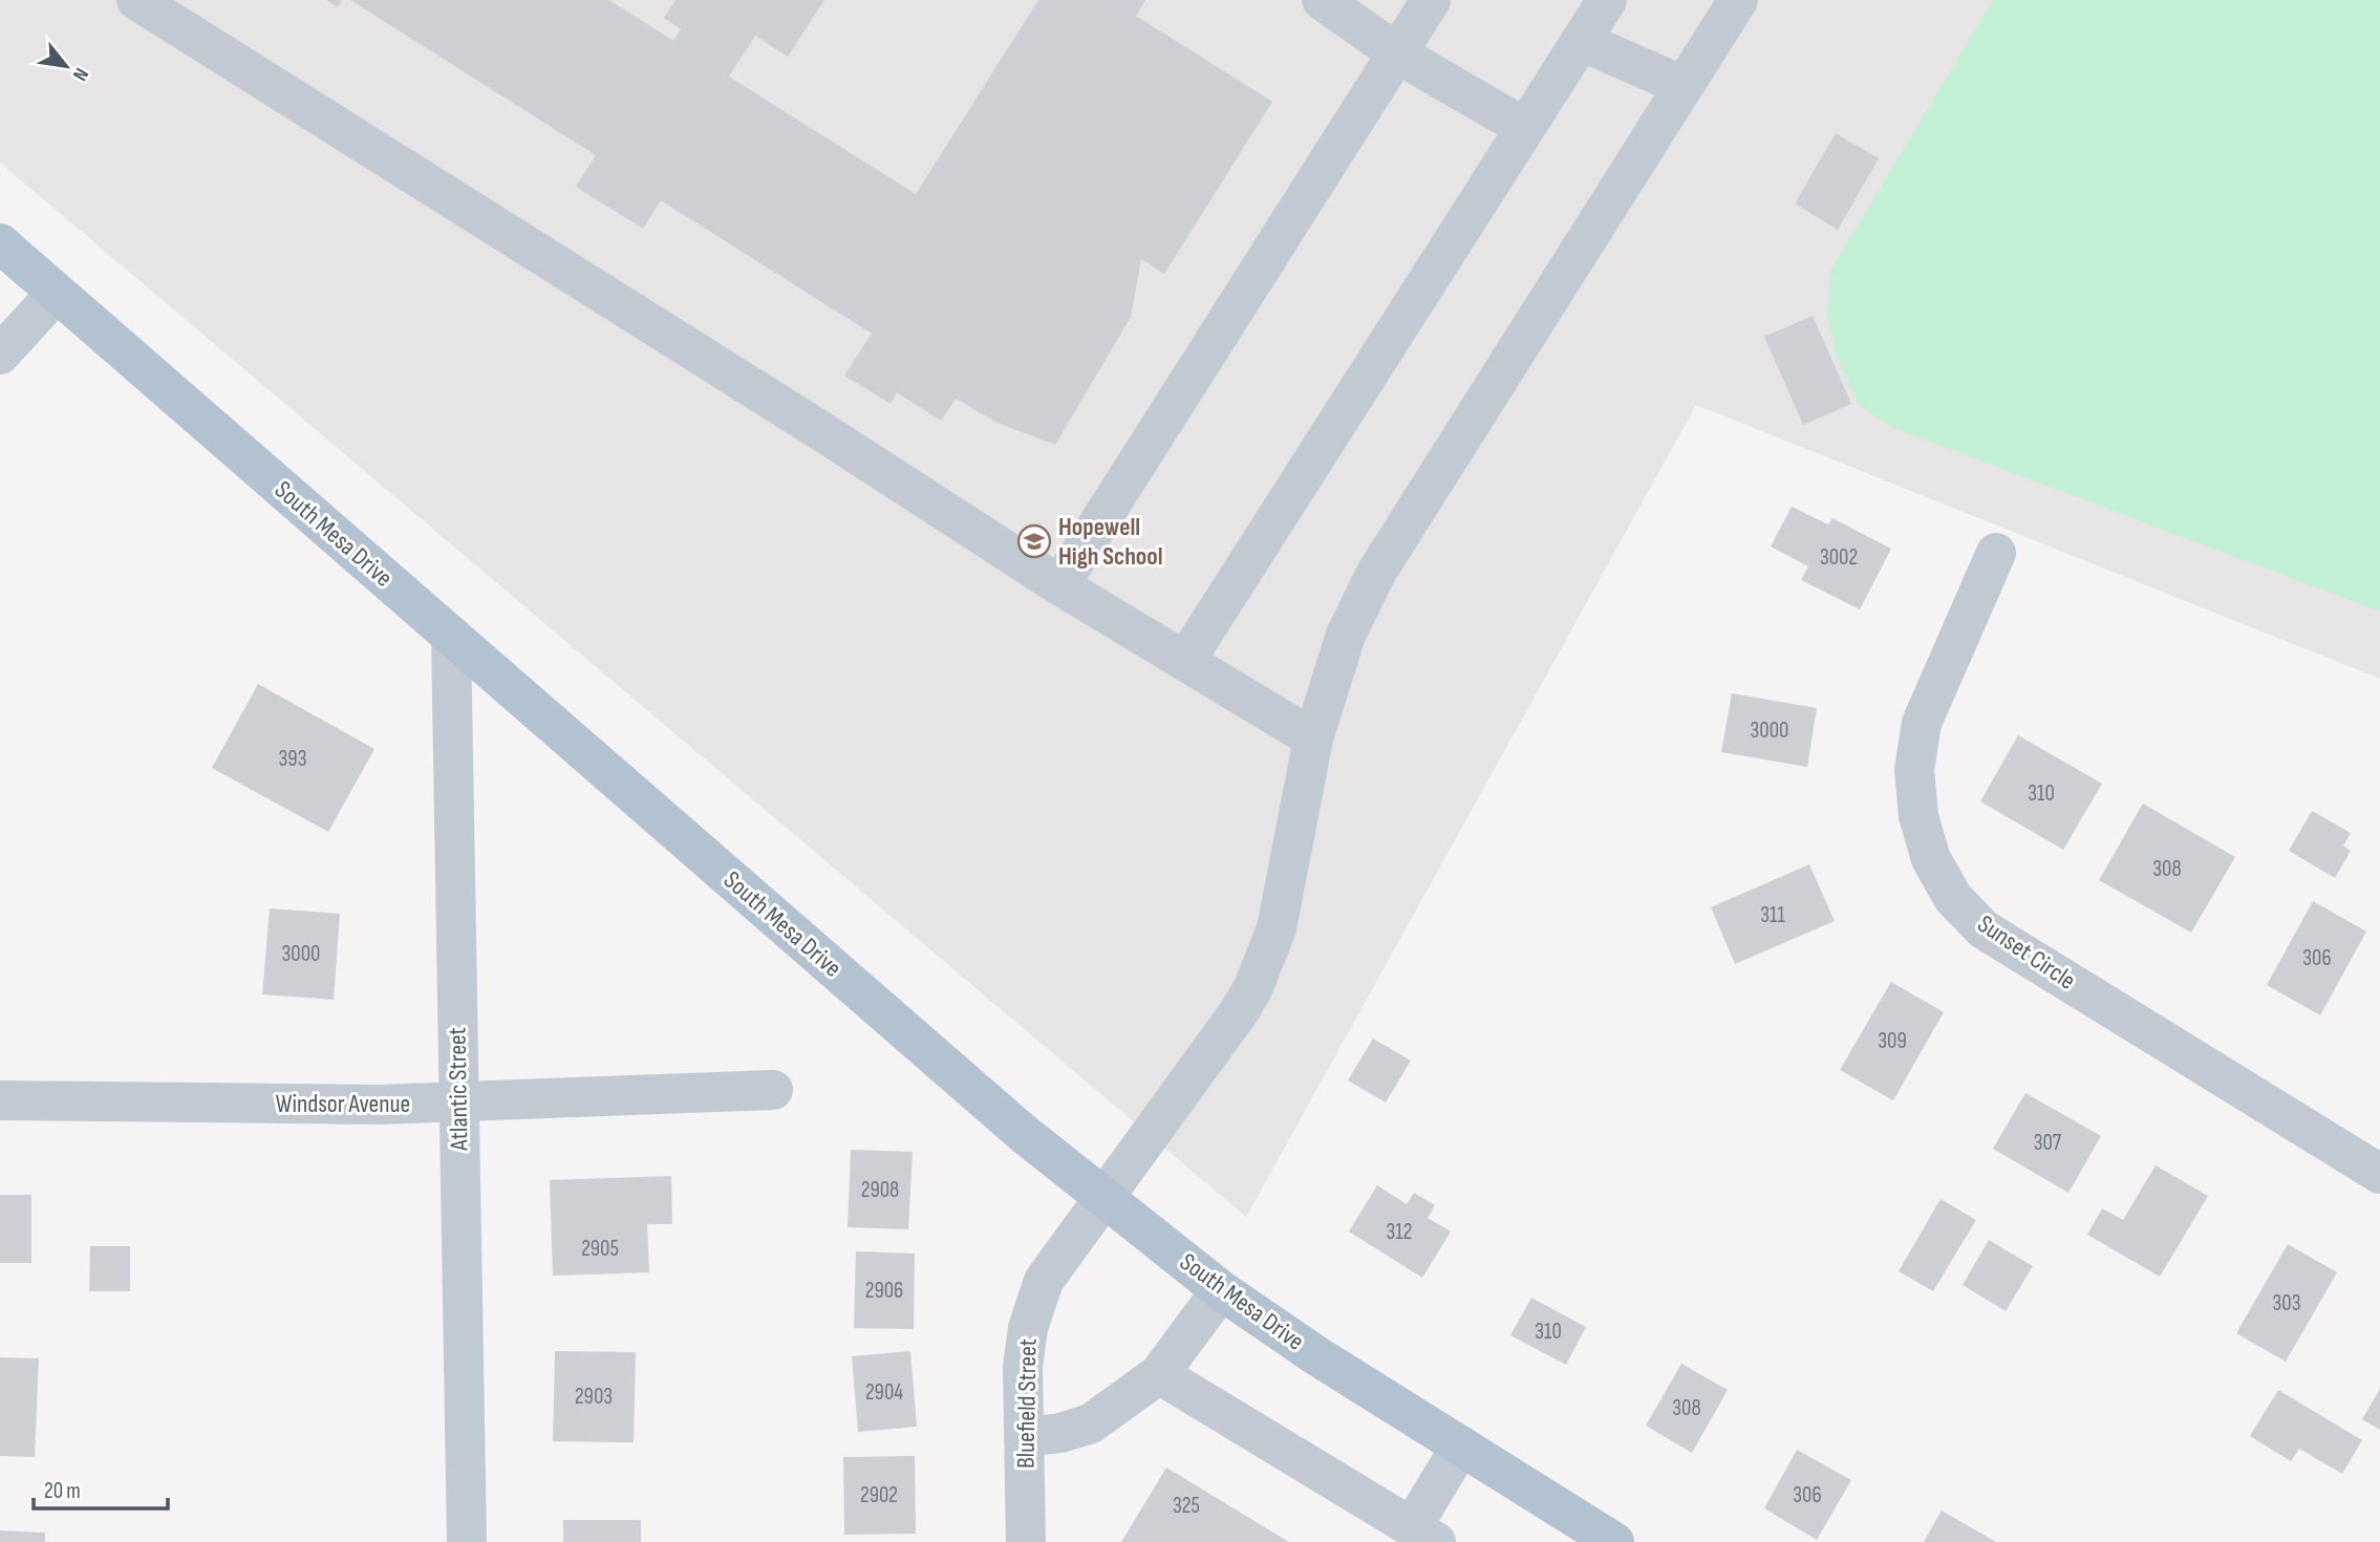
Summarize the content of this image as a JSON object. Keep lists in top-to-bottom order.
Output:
{
  "streets": {
    "main road": ["South Mesa Drive"],
    "street": [
      "Sunset Circle",
      "Atlantic Street",
      "Windsor Avenue",
      "Bluefield Street"
    ]
  },
  "crossings": [
    ["South Mesa Drive", "Atlantic Street"],
    ["South Mesa Drive", "Bluefield Street"],
    ["Atlantic Street", "Windsor Avenue"]
  ],
  "places": {
    "school or university": ["Hopewell High School"]
  },
  "house_numbers": [
    "3002",
    "3000",
    "393",
    "310",
    "308",
    "311",
    "3000",
    "306",
    "309",
    "307",
    "2908",
    "312",
    "2905",
    "2906",
    "303",
    "310",
    "2904",
    "2903",
    "308",
    "2902",
    "306",
    "325"
  ],
  "scale_bar": "20 m",
  "north": "bottom right"
}
